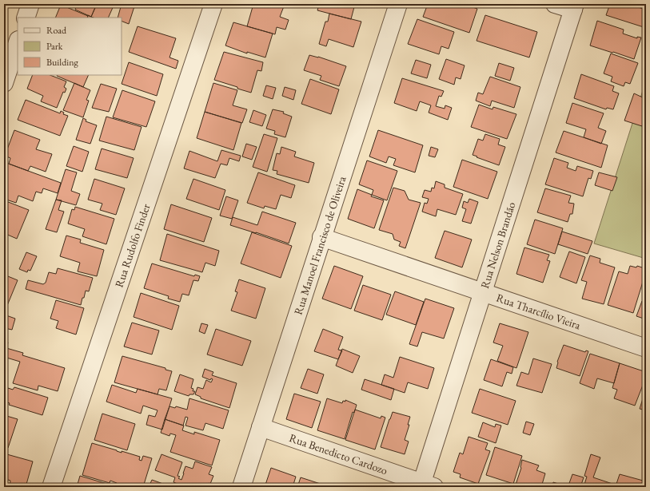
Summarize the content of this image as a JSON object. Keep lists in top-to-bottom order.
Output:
{
  "streets": {
    "street": [
      "Rua Manoel Francisco de Oliveira",
      "Rua Rudolfo Finder",
      "Rua Nelson Brandão",
      "Rua Tharcílio Vieira",
      "Rua Benedicto Cardozo"
    ]
  },
  "crossings": [
    ["Rua Manoel Francisco de Oliveira", "Rua Tharcílio Vieira"],
    ["Rua Manoel Francisco de Oliveira", "Rua Benedicto Cardozo"],
    ["Rua Nelson Brandão", "Rua Tharcílio Vieira"],
    ["Rua Nelson Brandão", "Rua Benedicto Cardozo"]
  ],
  "legend": ["Road", "Park", "Building"]
}
